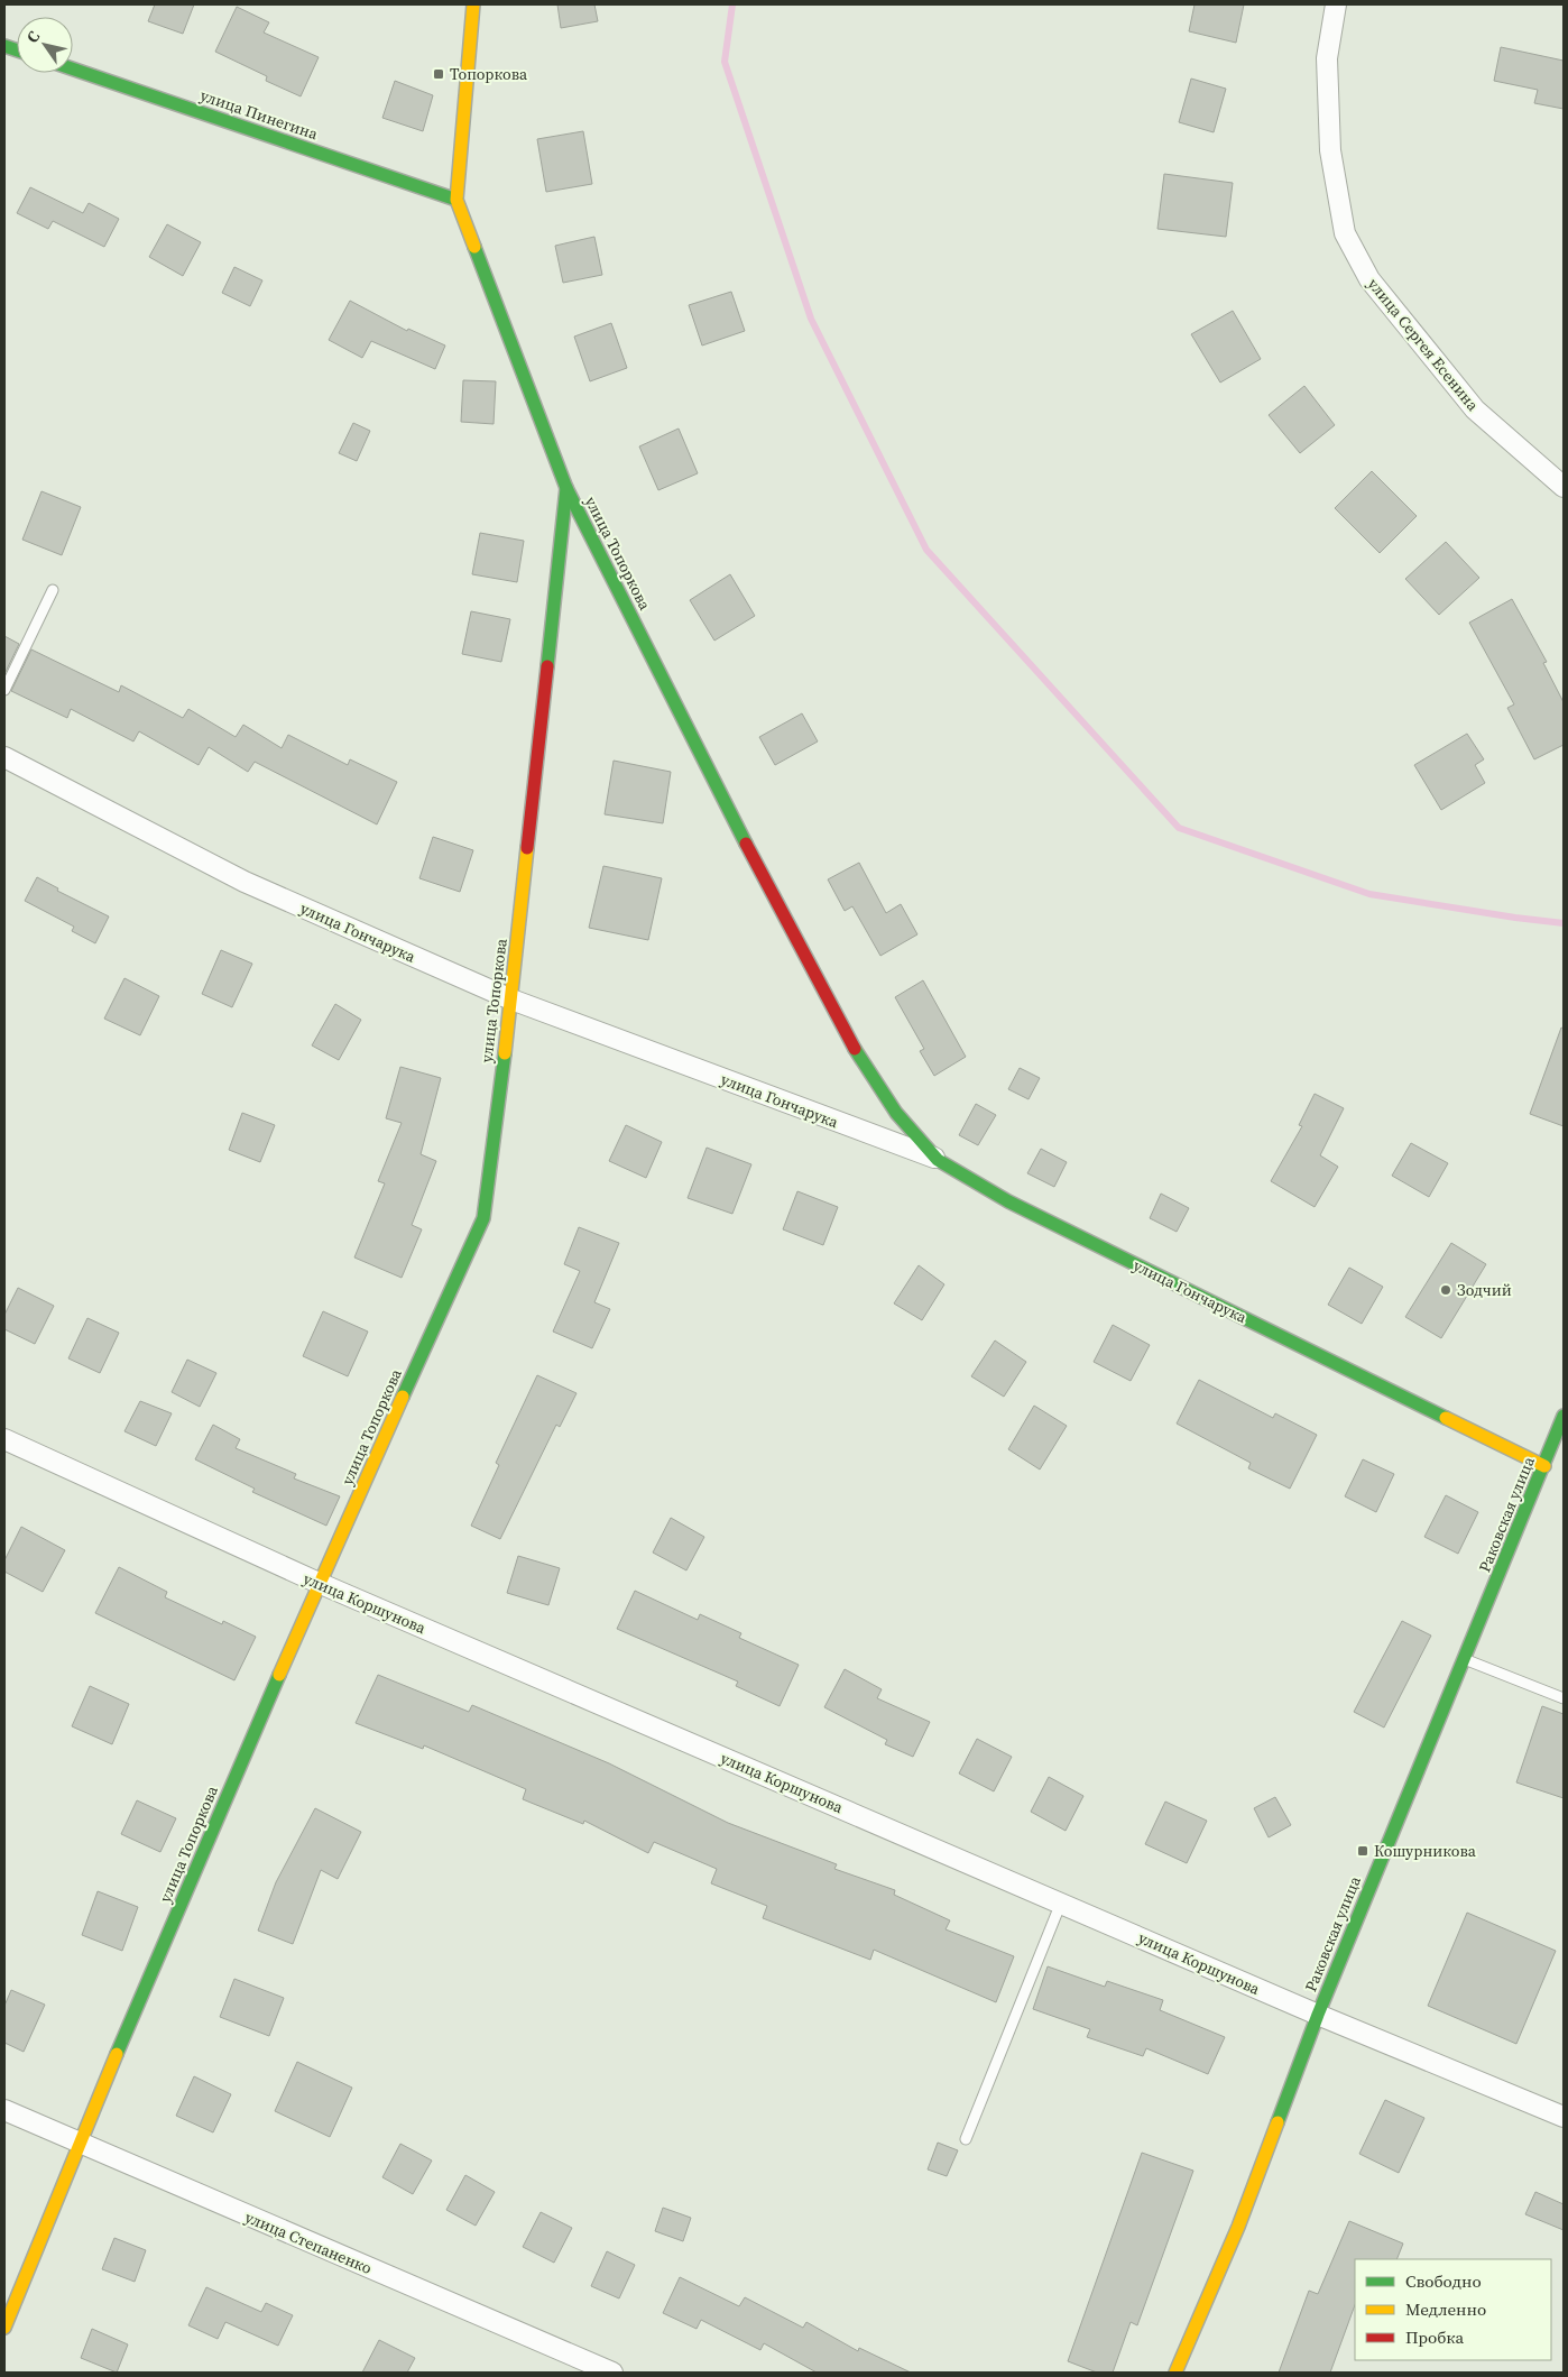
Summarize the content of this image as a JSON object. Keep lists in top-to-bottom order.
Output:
{
  "streets": {
    "street": [
      "улица Пинегина",
      "улица Сергея Есенина",
      "улица Топоркова",
      "улица Гончарука",
      "Раковская улица",
      "улица Коршунова",
      "улица Степаненко"
    ]
  },
  "crossings": [
    ["улица Пинегина", "улица Топоркова"],
    ["улица Топоркова", "улица Гончарука"],
    ["улица Топоркова", "улица Коршунова"],
    ["улица Топоркова", "улица Степаненко"],
    ["улица Гончарука", "Раковская улица"],
    ["Раковская улица", "улица Коршунова"]
  ],
  "places": {
    "transit": ["Топоркова", "Кошурникова"],
    "other": ["Зодчий"]
  },
  "legend": ["Свободно", "Медленно", "Пробка"],
  "north": "top left"
}
